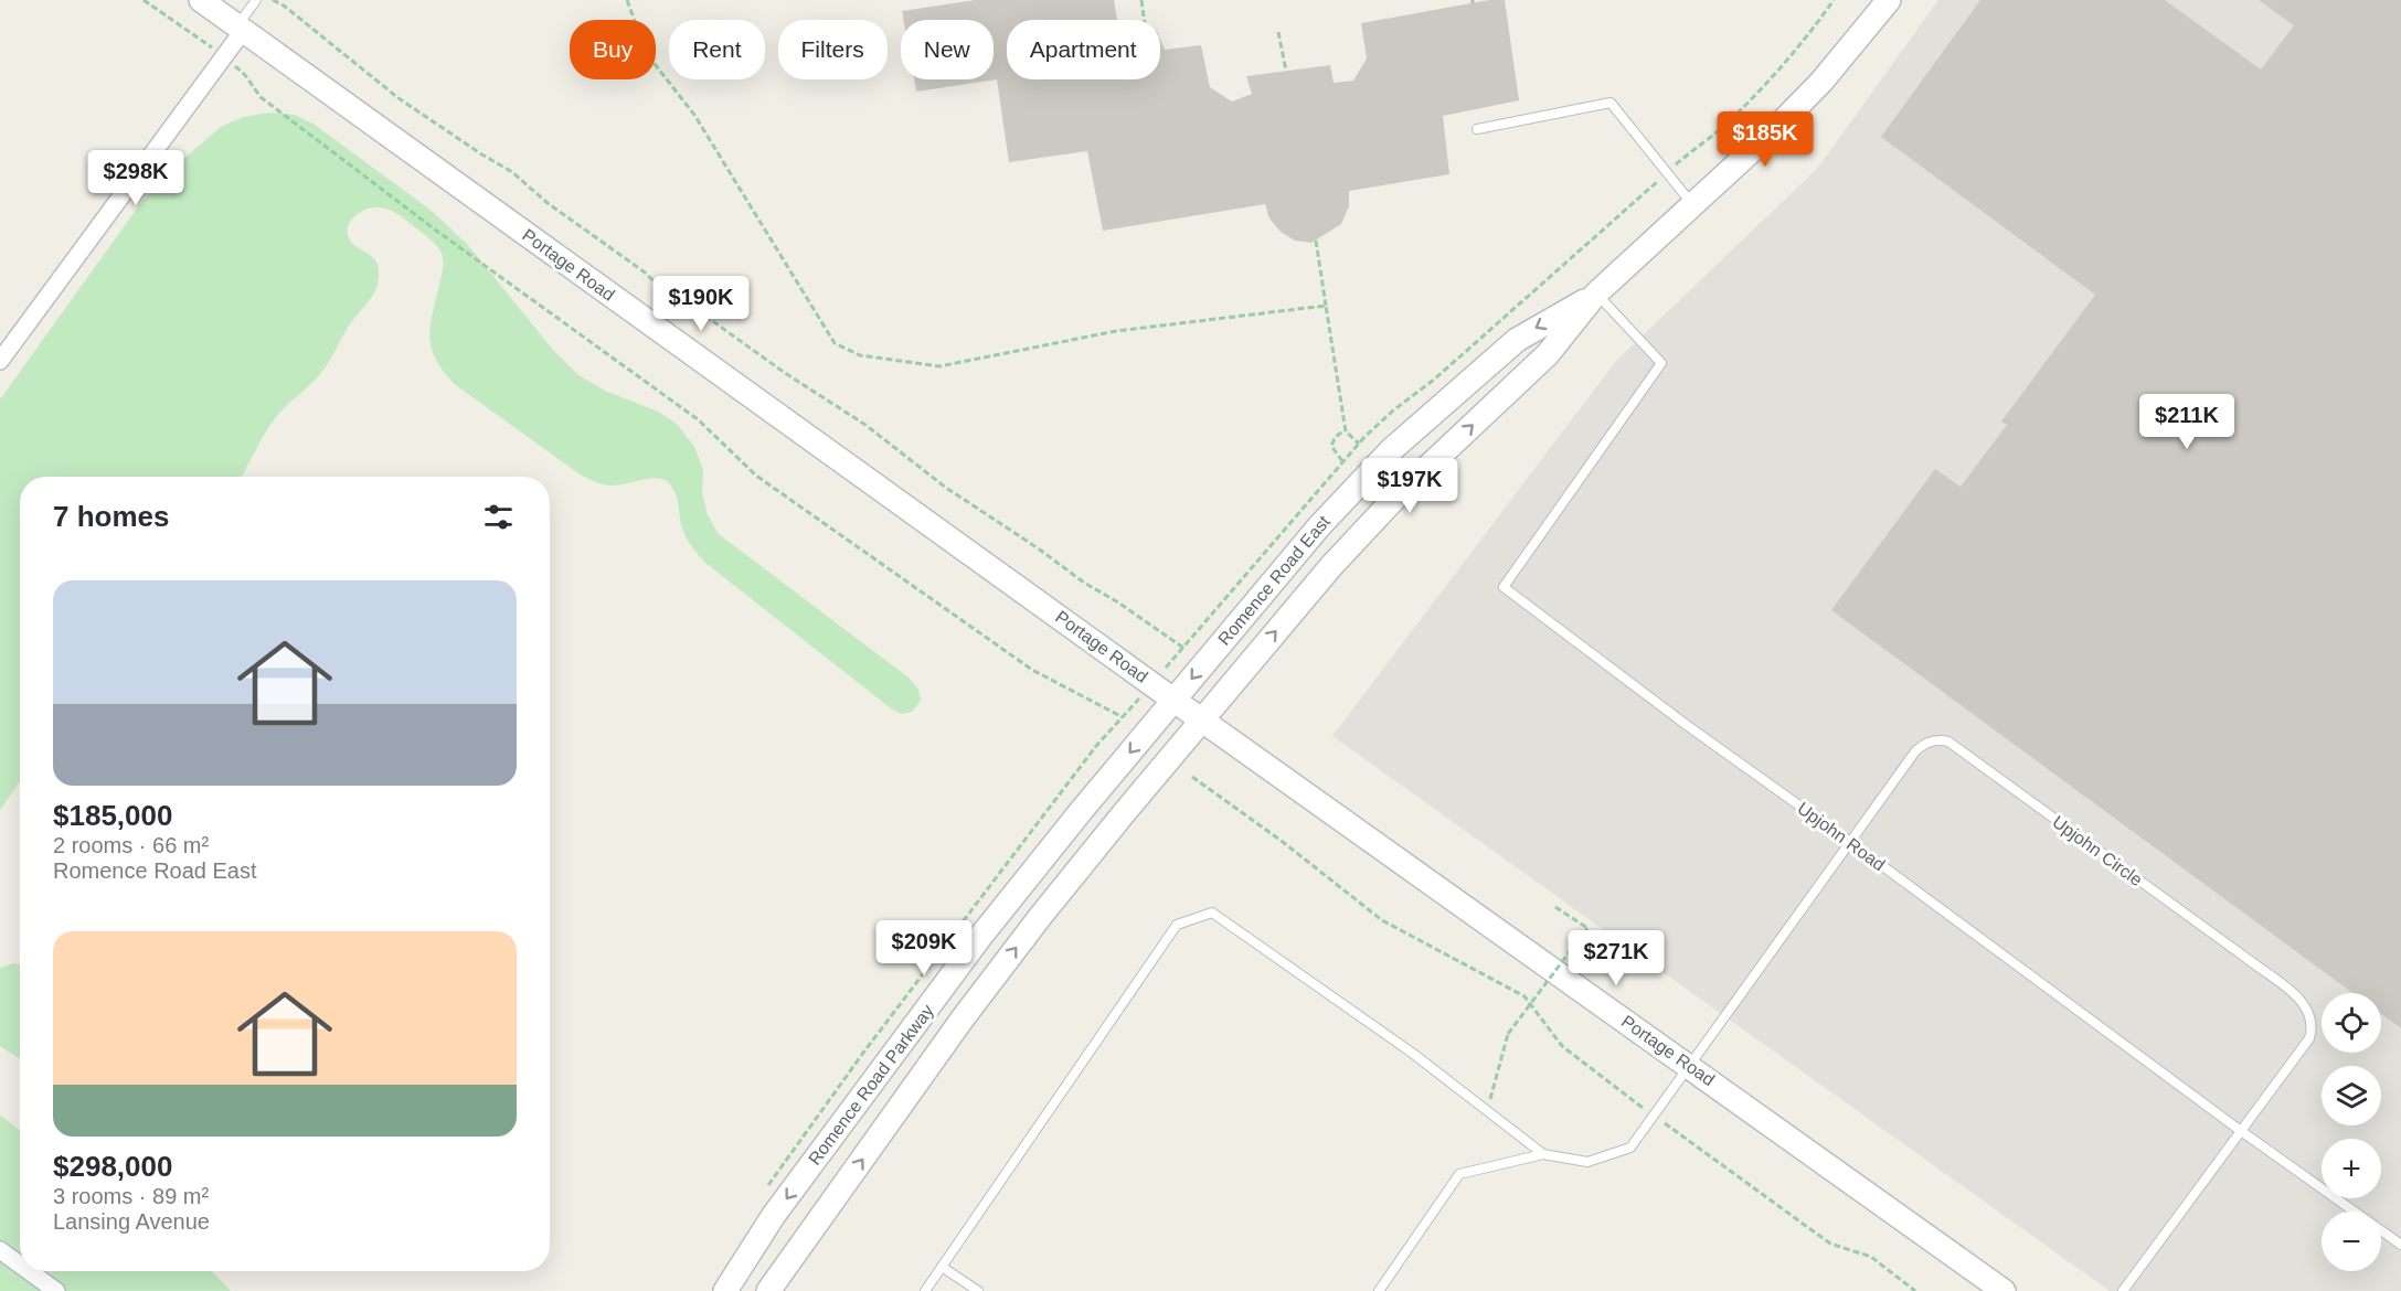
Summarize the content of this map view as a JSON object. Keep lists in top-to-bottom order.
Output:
{
  "streets": {
    "street": ["Portage Road", "Romence Road East", "Romence Road Parkway"],
    "lane": ["Upjohn Road", "Upjohn Circle"]
  },
  "crossings": [
    ["Portage Road", "Romence Road East"],
    ["Portage Road", "Upjohn Circle"],
    ["Portage Road", "Romence Road Parkway"],
    ["Romence Road East", "Upjohn Road"],
    ["Romence Road East", "Romence Road Parkway"],
    ["Upjohn Road", "Upjohn Circle"]
  ],
  "page": {
    "chip": [
      "Buy",
      "Rent",
      "Filters",
      "New",
      "Apartment"
    ],
    "price": [
      "$185K",
      "$298K",
      "$190K",
      "$211K",
      "$197K",
      "$209K",
      "$271K"
    ],
    "heading": "7 homes",
    "list": [
      {
        "name": "$185,000",
        "note": "2 rooms · 66 m² · Romence Road East"
      },
      {
        "name": "$298,000",
        "note": "3 rooms · 89 m² · Lansing Avenue"
      }
    ],
    "map_buttons": ["+", "−"]
  }
}
